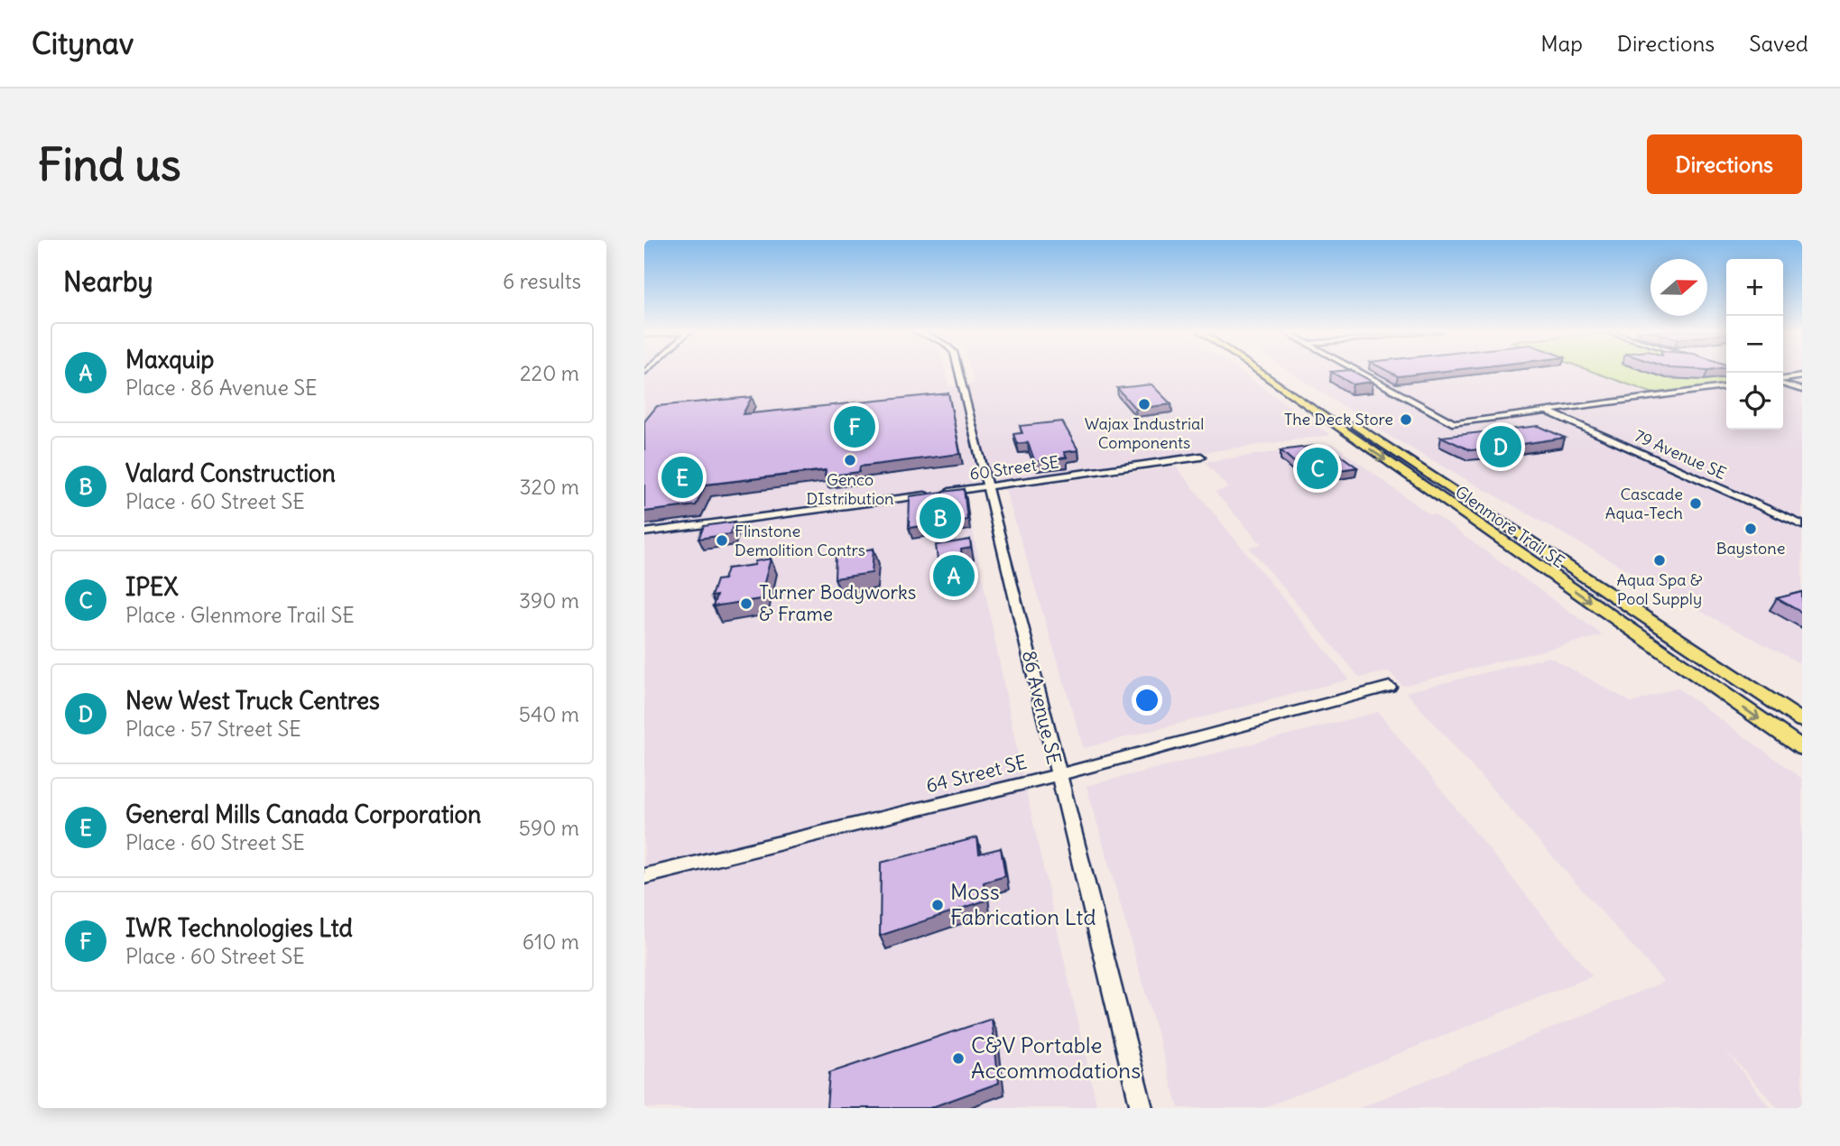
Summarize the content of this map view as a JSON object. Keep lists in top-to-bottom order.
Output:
{
  "streets": {
    "main road": ["Glenmore Trail SE"],
    "street": [
      "79 Avenue SE",
      "60 Street SE",
      "86 Avenue SE",
      "64 Street SE"
    ]
  },
  "crossings": [
    ["60 Street SE", "86 Avenue SE"],
    ["86 Avenue SE", "64 Street SE"]
  ],
  "places": [
    "Wajax Industrial Components",
    "The Deck Store",
    "Genco DIstribution",
    "Cascade Aqua-Tech",
    "Baystone",
    "Flinstone Demolition Contrs",
    "Aqua Spa & Pool Supply",
    "Turner Bodyworks & Frame",
    "Moss Fabrication Ltd",
    "C&V Portable Accommodations"
  ],
  "north": "right",
  "page": {
    "header": "Citynav",
    "nav": ["Map", "Directions", "Saved"],
    "buttons": "Directions",
    "title": "Find us",
    "heading": ["Nearby", "6 results"],
    "map_buttons": ["+", "−"],
    "list": [
      {
        "mark": "A",
        "name": "Maxquip",
        "note": "Place · 86 Avenue SE",
        "value": "220 m"
      },
      {
        "mark": "B",
        "name": "Valard Construction",
        "note": "Place · 60 Street SE",
        "value": "320 m"
      },
      {
        "mark": "C",
        "name": "IPEX",
        "note": "Place · Glenmore Trail SE",
        "value": "390 m"
      },
      {
        "mark": "D",
        "name": "New West Truck Centres",
        "note": "Place · 57 Street SE",
        "value": "540 m"
      },
      {
        "mark": "E",
        "name": "General Mills Canada Corporation",
        "note": "Place · 60 Street SE",
        "value": "590 m"
      },
      {
        "mark": "F",
        "name": "IWR Technologies Ltd",
        "note": "Place · 60 Street SE",
        "value": "610 m"
      }
    ],
    "pins": [
      "F",
      "D",
      "C",
      "E",
      "B",
      "A"
    ]
  }
}
